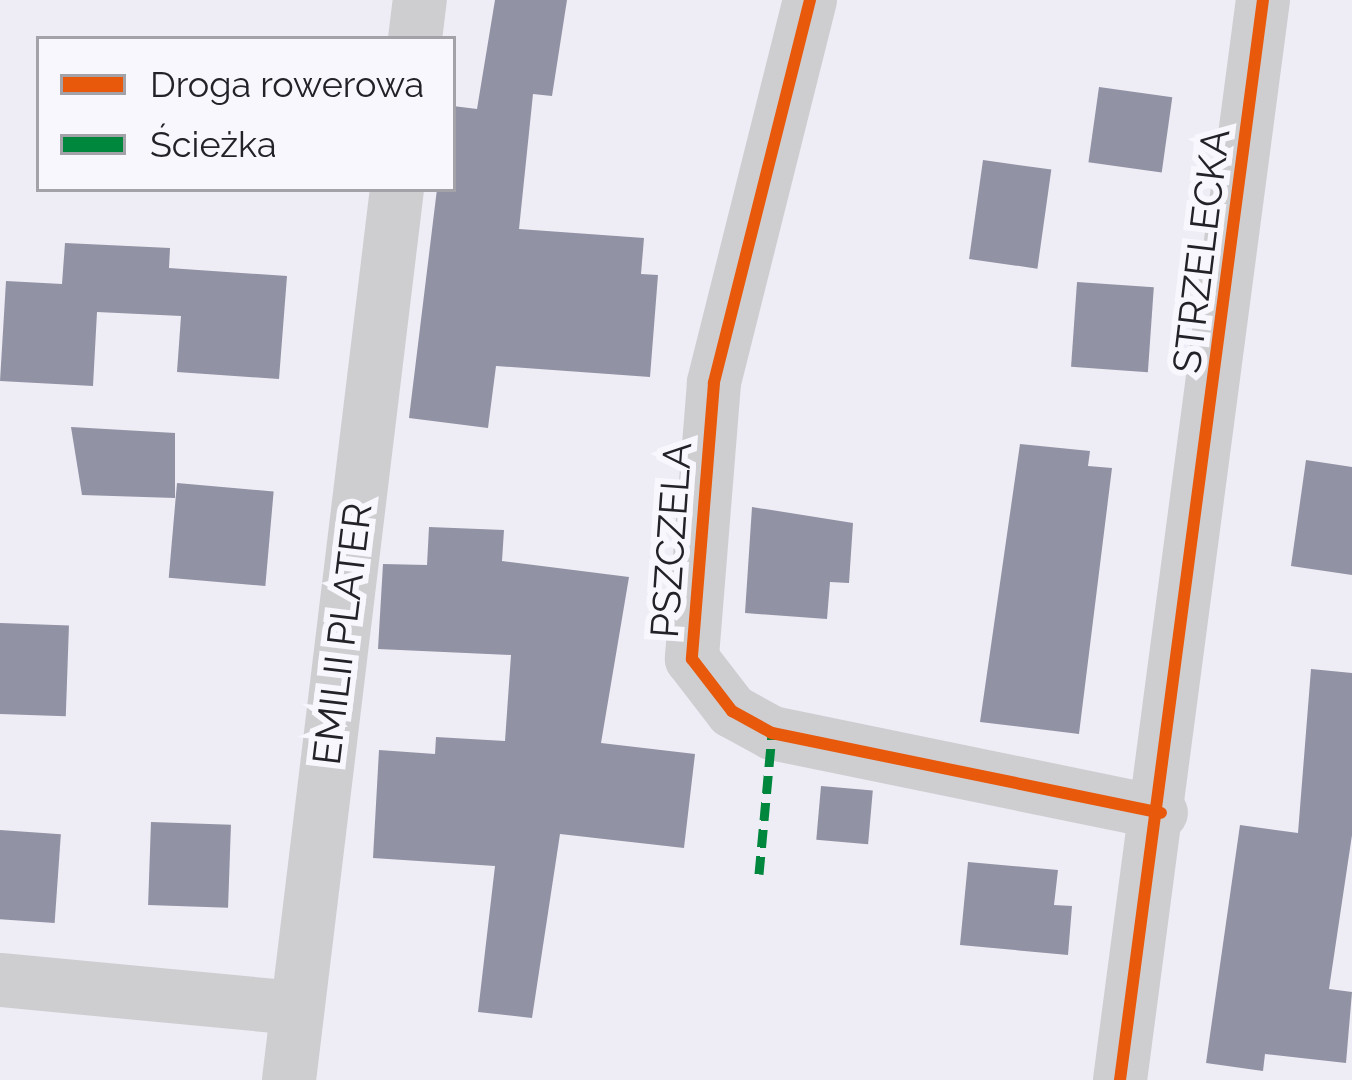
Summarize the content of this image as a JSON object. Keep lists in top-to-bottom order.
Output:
{
  "streets": {
    "street": ["STRZELECKA", "PSZCZELA", "EMILII PLATER"]
  },
  "crossings": [
    ["STRZELECKA", "PSZCZELA"]
  ],
  "legend": ["Droga rowerowa", "Ścieżka"]
}
